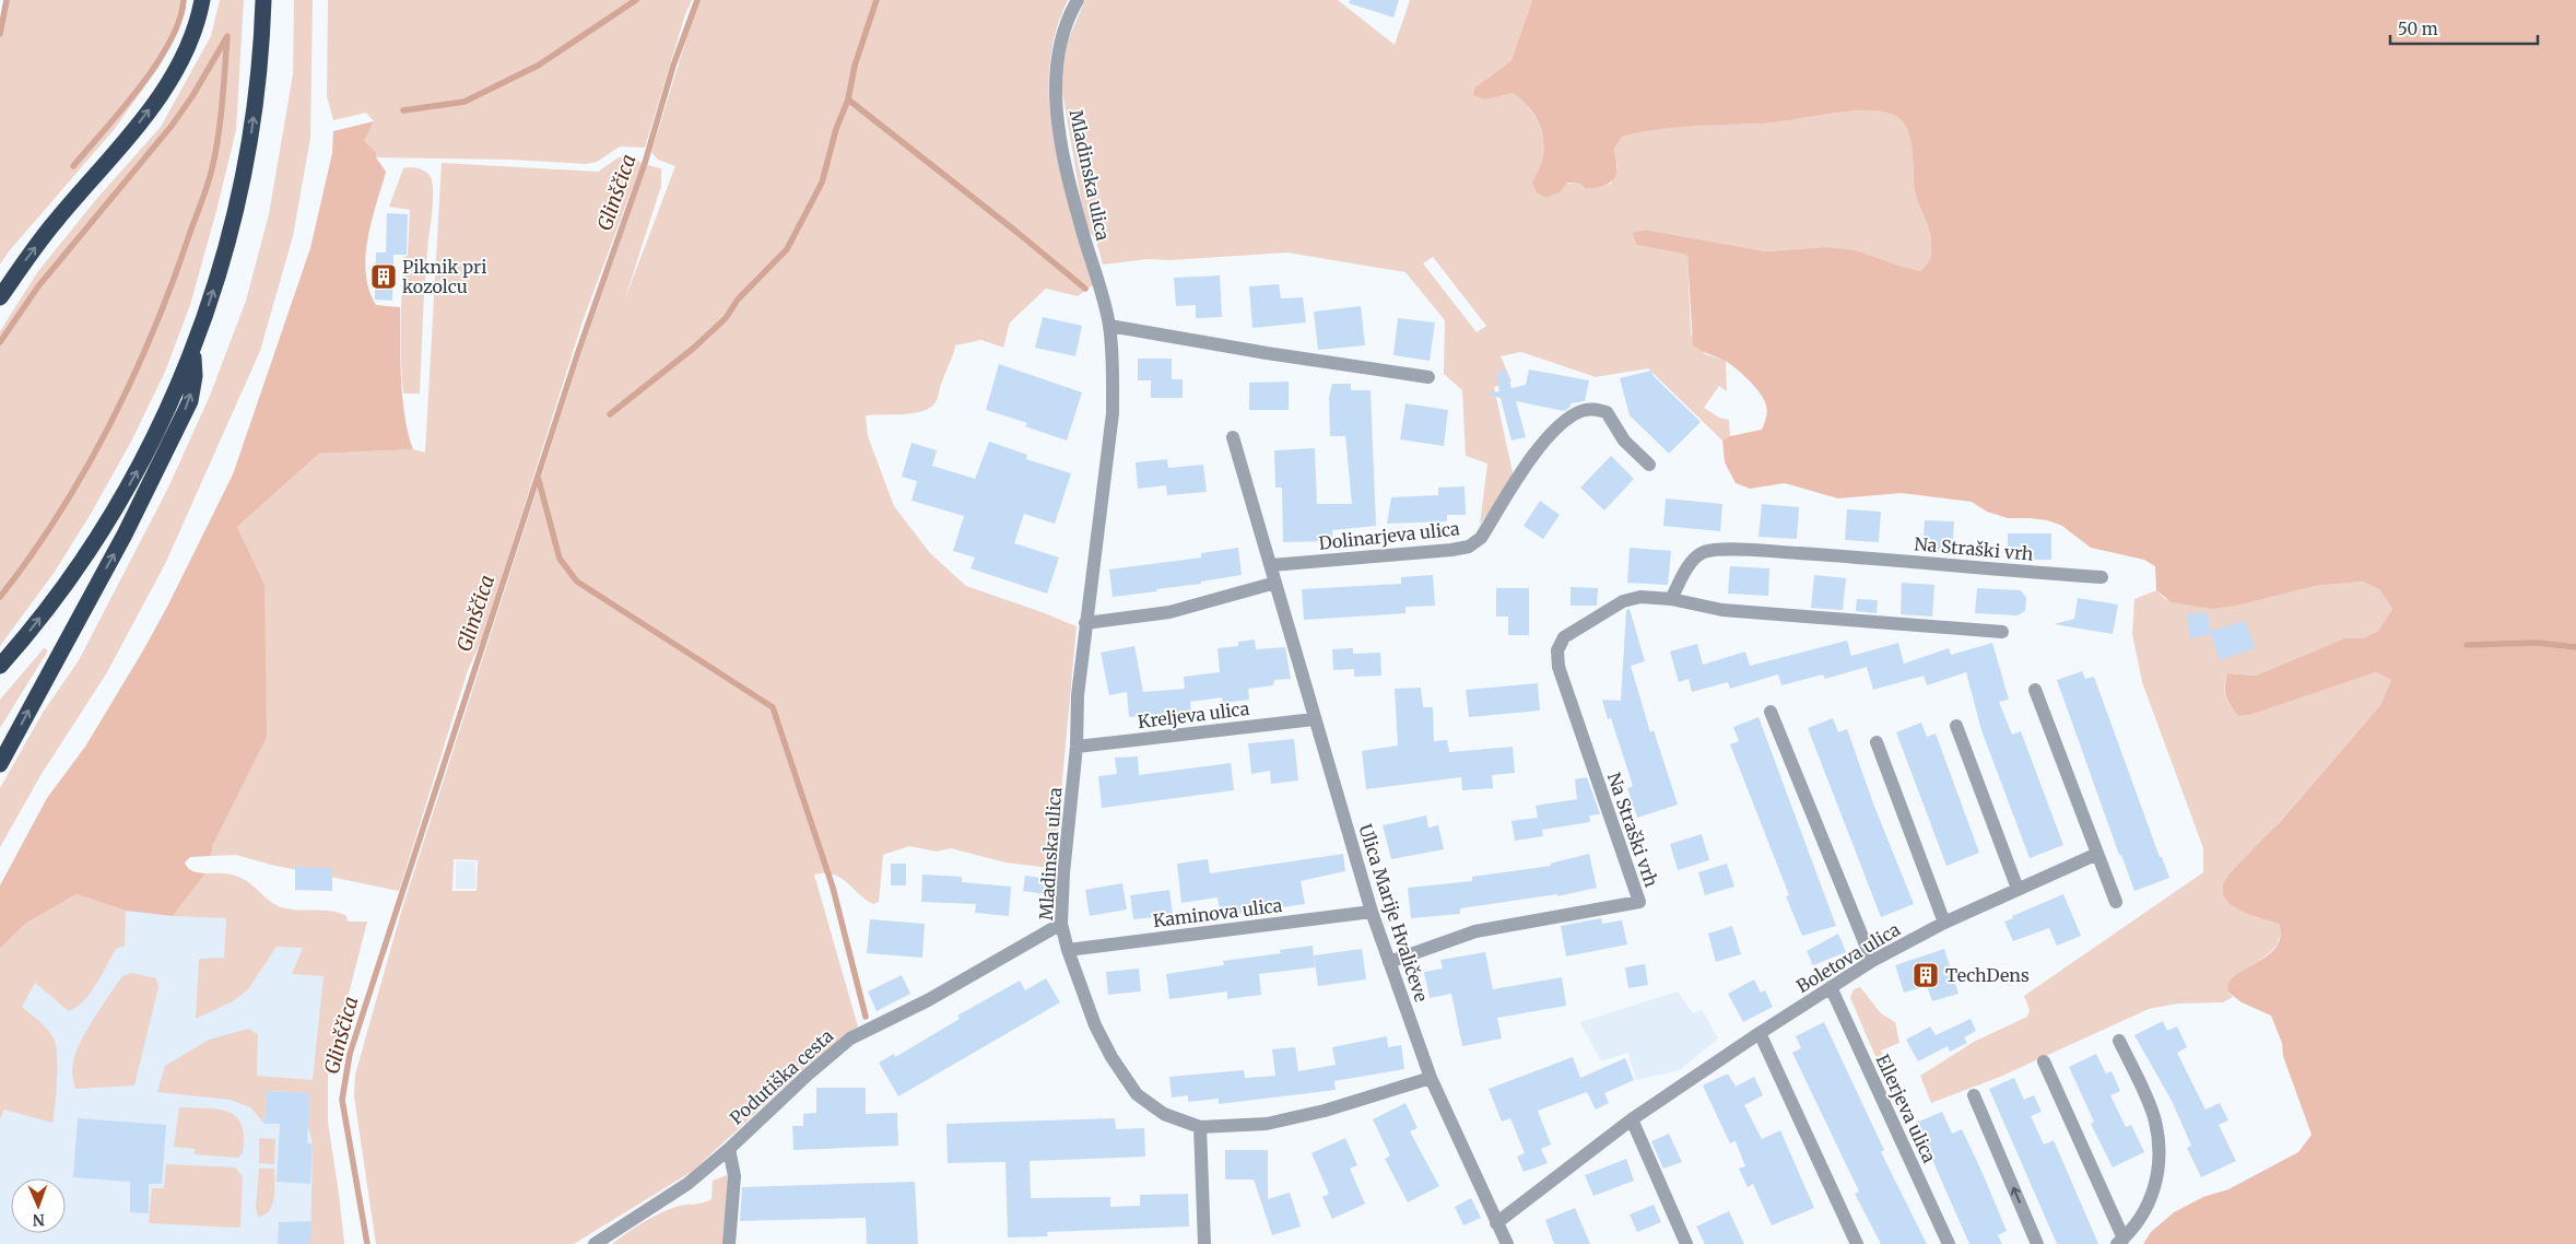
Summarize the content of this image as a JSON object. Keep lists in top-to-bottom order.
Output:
{
  "streets": {
    "street": [
      "Mladinska ulica",
      "Dolinarjeva ulica",
      "Na Straški vrh",
      "Kreljeva ulica",
      "Kaminova ulica",
      "Ulica Marije Hvaličeve",
      "Boletova ulica",
      "Podutiška cesta",
      "Ellerjeva ulica"
    ]
  },
  "crossings": [
    ["Mladinska ulica", "Kreljeva ulica"],
    ["Mladinska ulica", "Kaminova ulica"],
    ["Mladinska ulica", "Ulica Marije Hvaličeve"],
    ["Mladinska ulica", "Podutiška cesta"],
    ["Dolinarjeva ulica", "Ulica Marije Hvaličeve"],
    ["Na Straški vrh", "Ulica Marije Hvaličeve"],
    ["Kreljeva ulica", "Ulica Marije Hvaličeve"],
    ["Kaminova ulica", "Ulica Marije Hvaličeve"],
    ["Ulica Marije Hvaličeve", "Boletova ulica"],
    ["Boletova ulica", "Ellerjeva ulica"]
  ],
  "water": ["Glinščica"],
  "places": {
    "building": ["Piknik pri kozolcu", "TechDens"]
  },
  "scale_bar": "50 m",
  "north": "bottom"
}
